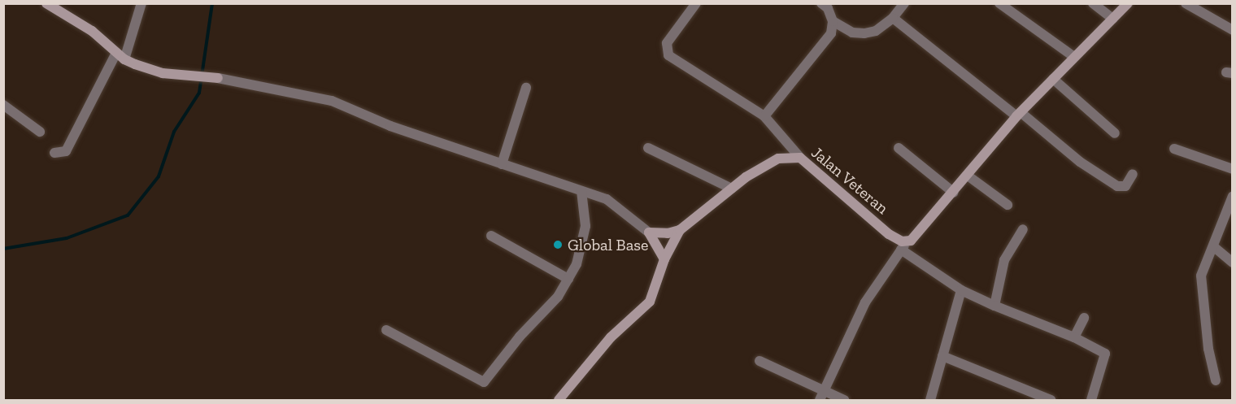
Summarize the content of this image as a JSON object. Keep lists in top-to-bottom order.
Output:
{
  "streets": {
    "street": ["Jalan Veteran"]
  },
  "places": ["Global Base"]
}
